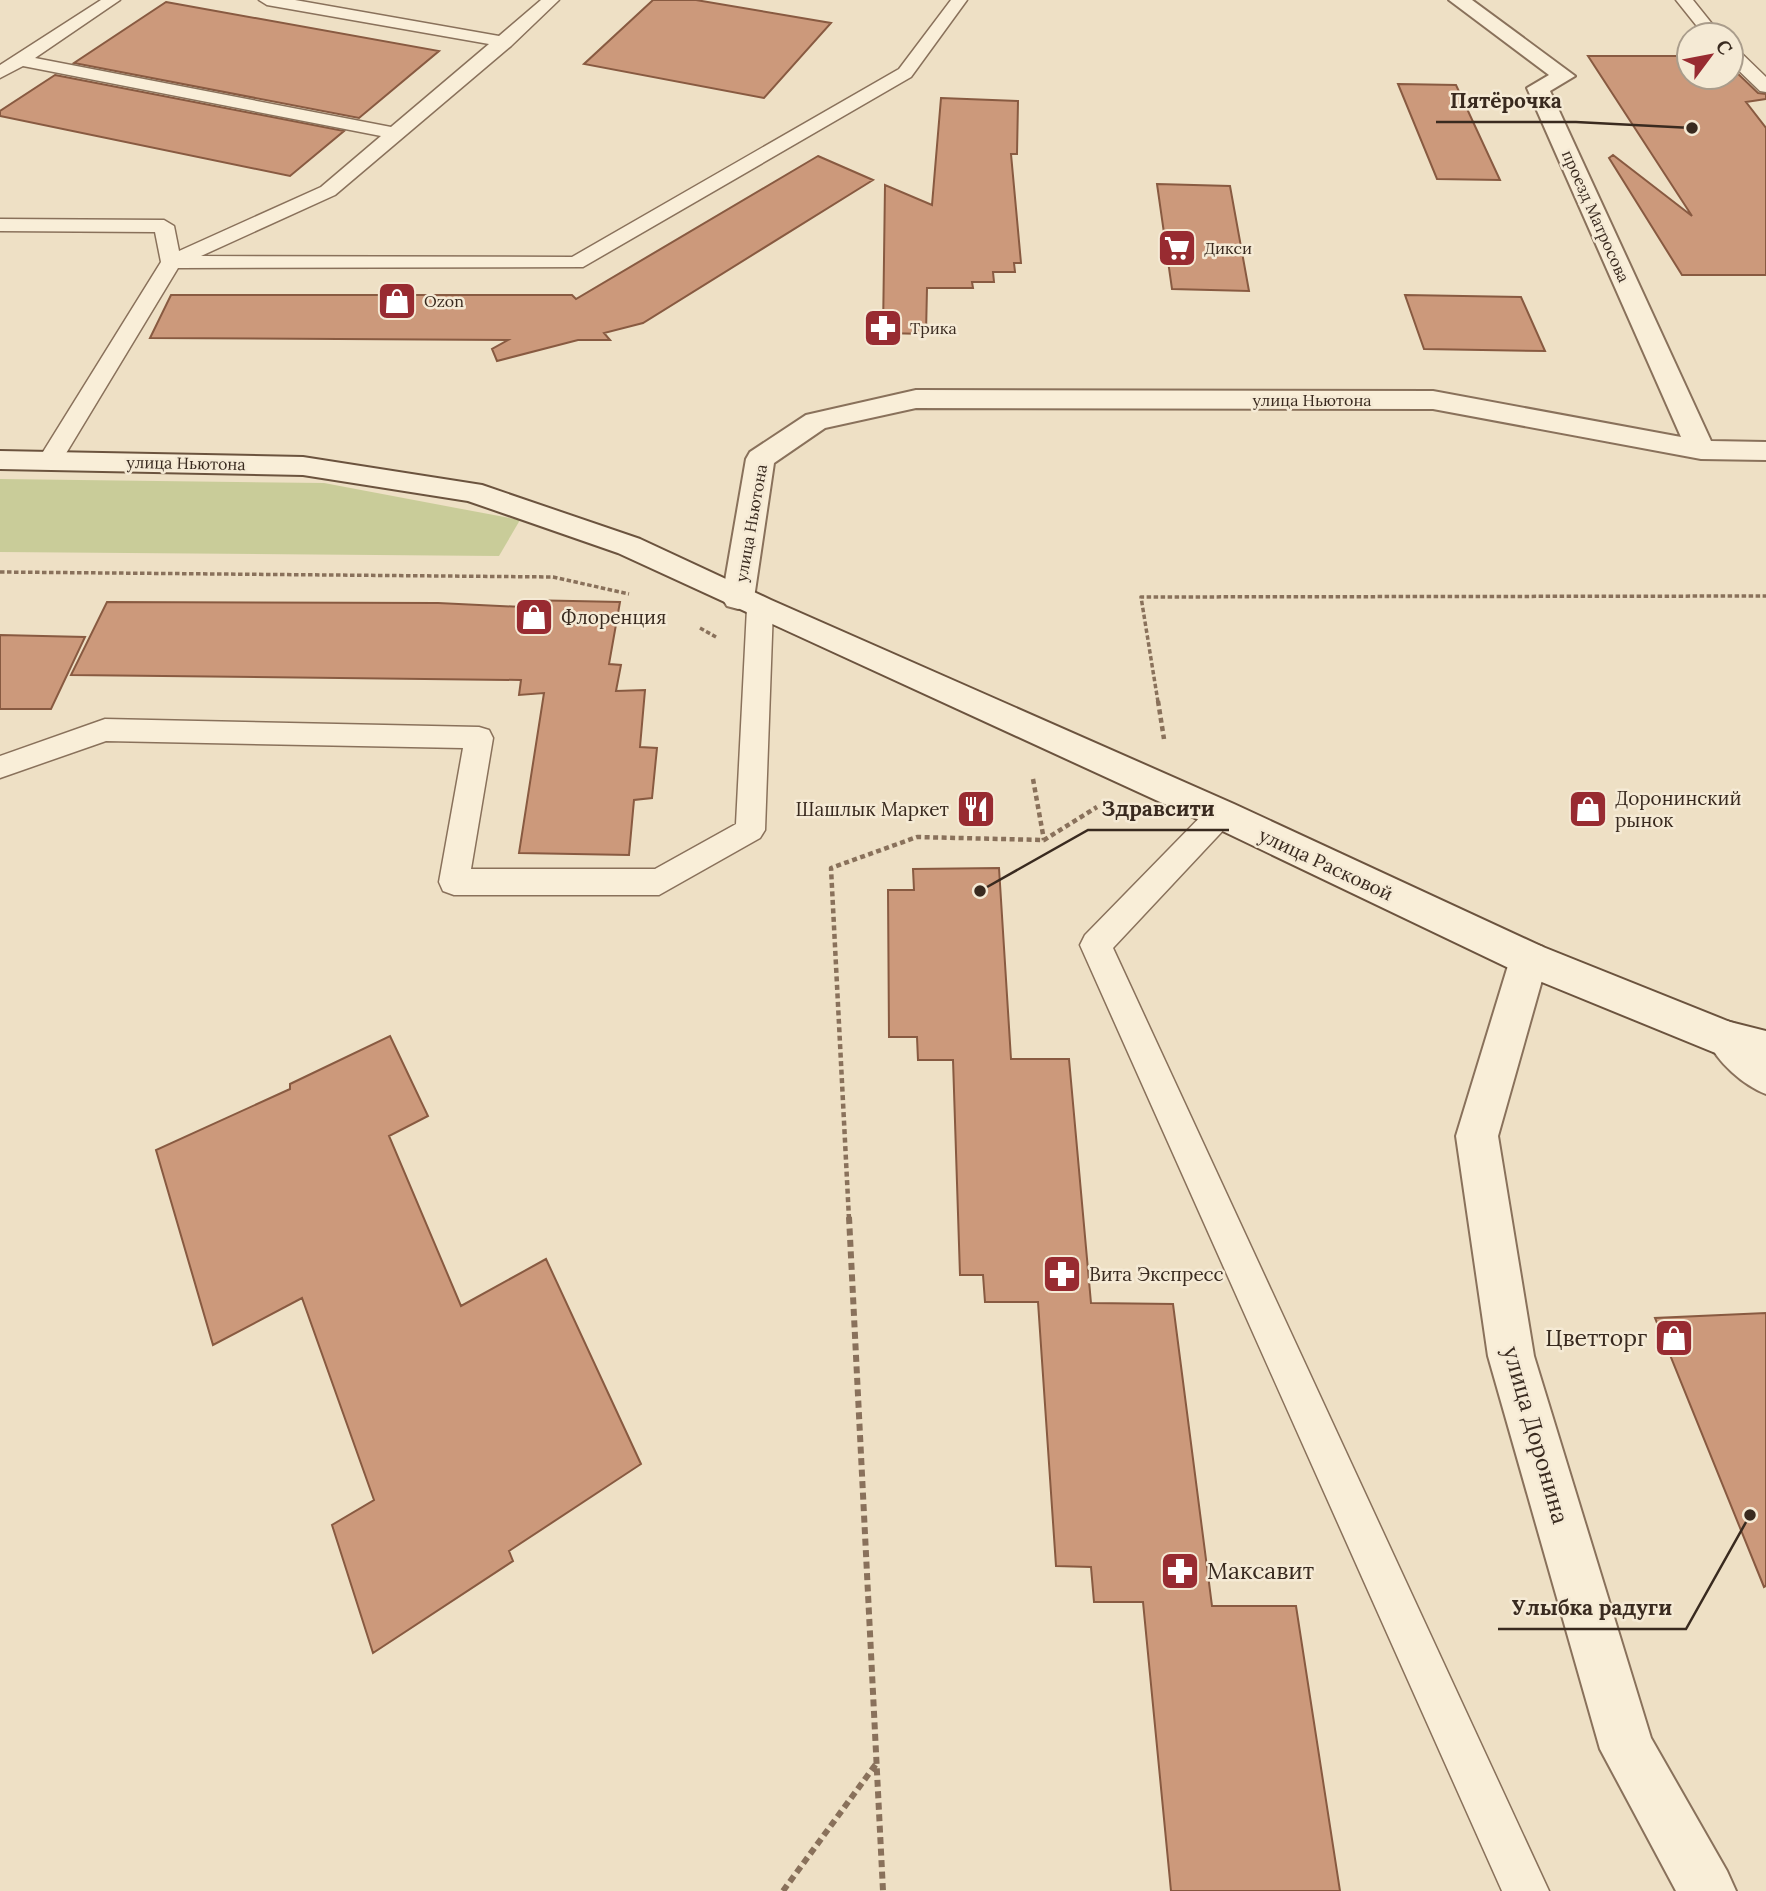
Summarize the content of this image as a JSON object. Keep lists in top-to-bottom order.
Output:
{
  "streets": {
    "street": [
      "проезд Матросова",
      "улица Ньютона",
      "улица Расковой",
      "улица Доронина"
    ]
  },
  "crossings": [
    ["проезд Матросова", "улица Ньютона"],
    ["улица Ньютона", "улица Расковой"],
    ["улица Расковой", "улица Доронина"]
  ],
  "places": {
    "other": ["Пятёрочка", "Здравсити", "Улыбка радуги"],
    "supermarket": ["Дикси"],
    "shop": [
      "Ozon",
      "Флоренция",
      "Доронинский рынок",
      "Цветторг"
    ],
    "pharmacy": ["Трика", "Вита Экспресс", "Максавит"],
    "restaurant": ["Шашлык Маркет"]
  },
  "north": "top right"
}
